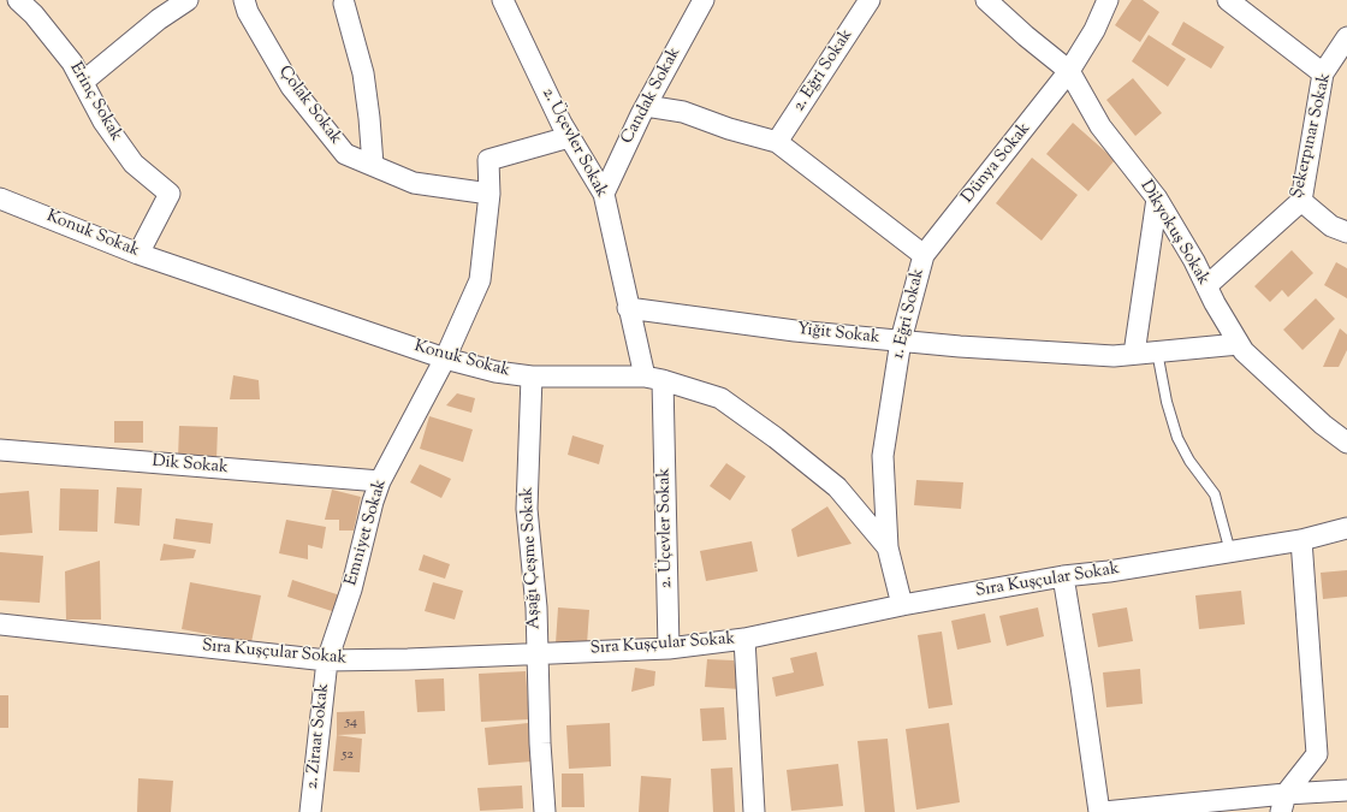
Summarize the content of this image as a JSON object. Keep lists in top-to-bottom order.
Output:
{
  "streets": {
    "street": [
      "2. Eğri Sokak",
      "Candak Sokak",
      "Erinç Sokak",
      "Çolak Sokak",
      "Şekerpınar Sokak",
      "2. Üçevler Sokak",
      "Dünya Sokak",
      "Dikyokuş Sokak",
      "Konuk Sokak",
      "1. Eğri Sokak",
      "Yiğit Sokak",
      "Dik Sokak",
      "Emniyet Sokak",
      "Aşağı Çeşme Sokak",
      "Sıra Kuşçular Sokak",
      "2. Ziraat Sokak"
    ]
  },
  "crossings": [
    ["2. Eğri Sokak", "1. Eğri Sokak"],
    ["Candak Sokak", "2. Üçevler Sokak"],
    ["Candak Sokak", "1. Eğri Sokak"],
    ["Erinç Sokak", "Konuk Sokak"],
    ["Çolak Sokak", "Emniyet Sokak"],
    ["Şekerpınar Sokak", "Dikyokuş Sokak"],
    ["2. Üçevler Sokak", "Konuk Sokak"],
    ["2. Üçevler Sokak", "Yiğit Sokak"],
    ["2. Üçevler Sokak", "Emniyet Sokak"],
    ["2. Üçevler Sokak", "Sıra Kuşçular Sokak"],
    ["Dünya Sokak", "Dikyokuş Sokak"],
    ["Dünya Sokak", "1. Eğri Sokak"],
    ["Dikyokuş Sokak", "Yiğit Sokak"],
    ["Konuk Sokak", "1. Eğri Sokak"],
    ["Konuk Sokak", "Emniyet Sokak"],
    ["Konuk Sokak", "Aşağı Çeşme Sokak"],
    ["1. Eğri Sokak", "Yiğit Sokak"],
    ["1. Eğri Sokak", "Sıra Kuşçular Sokak"],
    ["Dik Sokak", "Emniyet Sokak"],
    ["Emniyet Sokak", "Sıra Kuşçular Sokak"],
    ["Emniyet Sokak", "2. Ziraat Sokak"],
    ["Aşağı Çeşme Sokak", "Sıra Kuşçular Sokak"],
    ["Sıra Kuşçular Sokak", "2. Ziraat Sokak"]
  ],
  "house_numbers": ["54", "52"]
}
